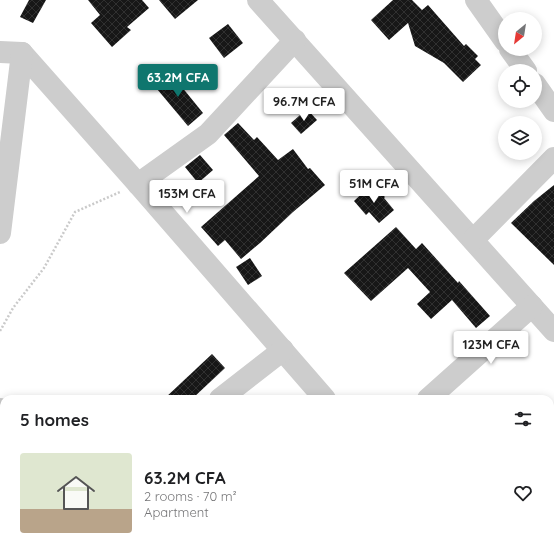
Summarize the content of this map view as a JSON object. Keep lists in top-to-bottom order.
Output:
{
  "north": "bottom left",
  "page": {
    "price": [
      "63.2M CFA",
      "96.7M CFA",
      "51M CFA",
      "153M CFA",
      "123M CFA"
    ],
    "heading": "5 homes",
    "list": [
      {
        "name": "63.2M CFA",
        "note": "2 rooms · 70 m² · Apartment"
      }
    ]
  }
}
